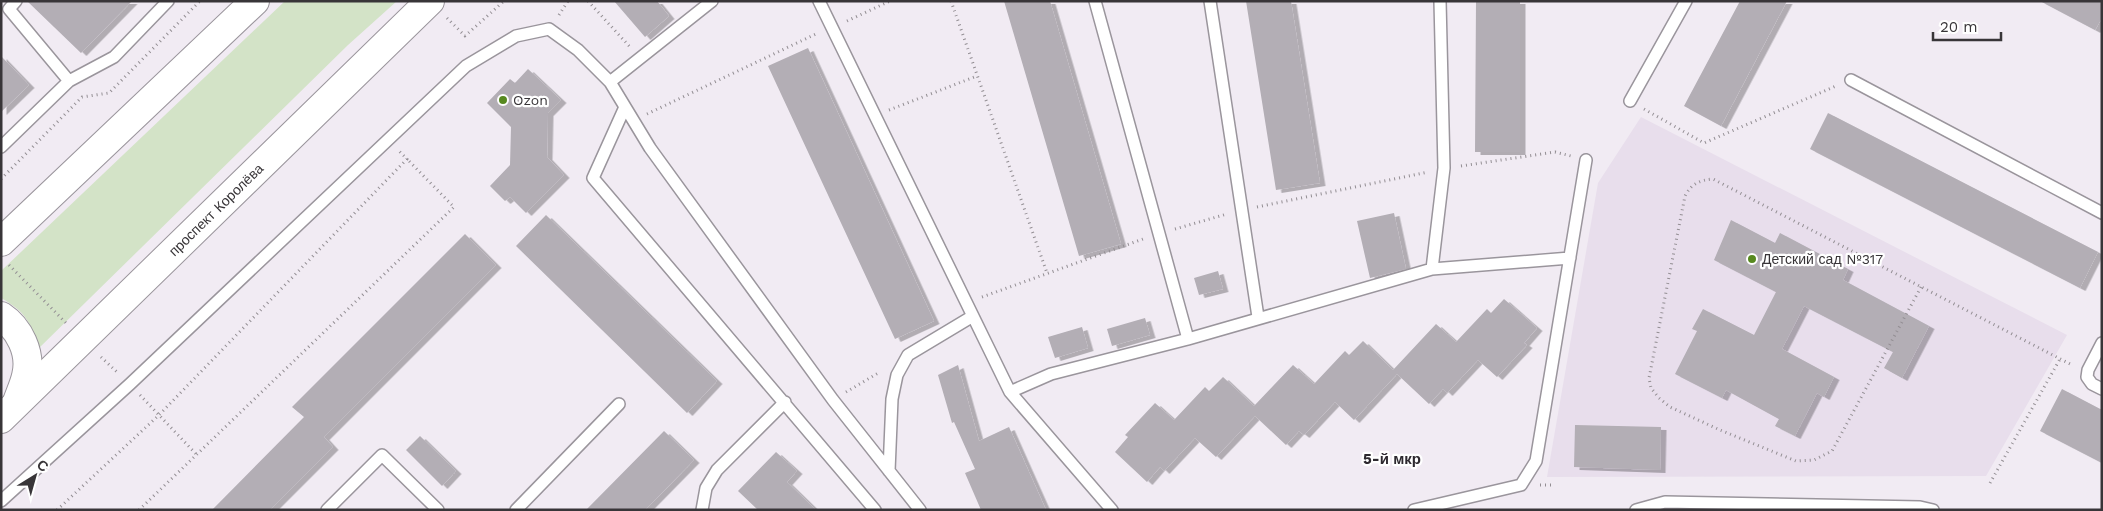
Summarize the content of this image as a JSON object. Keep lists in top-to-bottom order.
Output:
{
  "streets": {
    "main road": ["проспект Королёва"]
  },
  "districts": ["5-й мкр"],
  "places": ["Ozon", "Детский сад №317"],
  "scale_bar": "20 m",
  "north": "top right"
}
